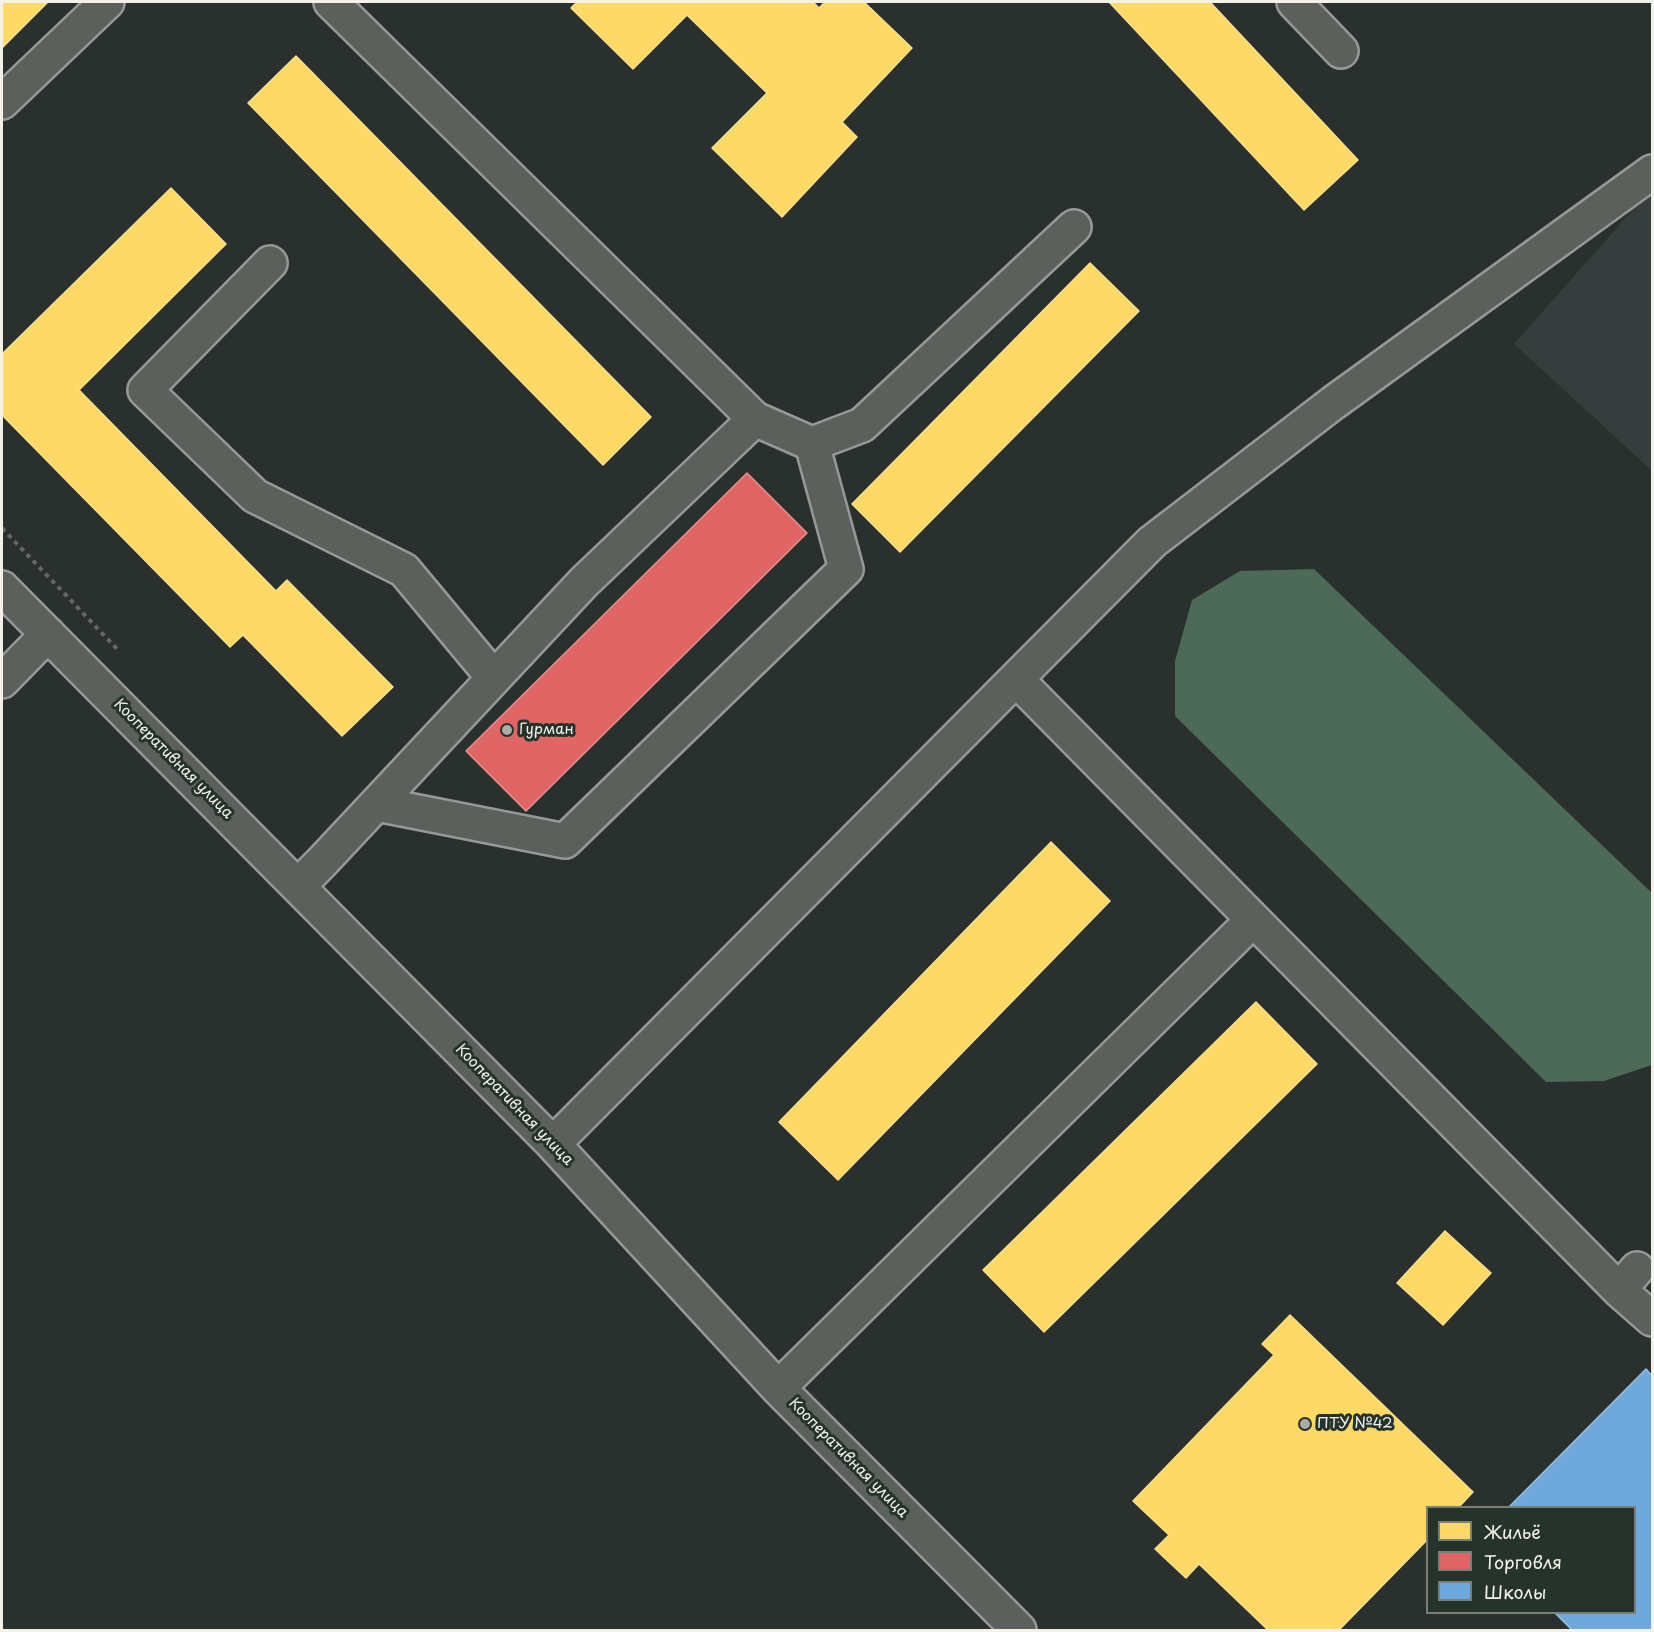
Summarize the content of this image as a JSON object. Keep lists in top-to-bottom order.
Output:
{
  "streets": {
    "street": ["Кооперативная улица"]
  },
  "places": ["Гурман", "ПТУ №42"],
  "legend": ["Жильё", "Торговля", "Школы"]
}
